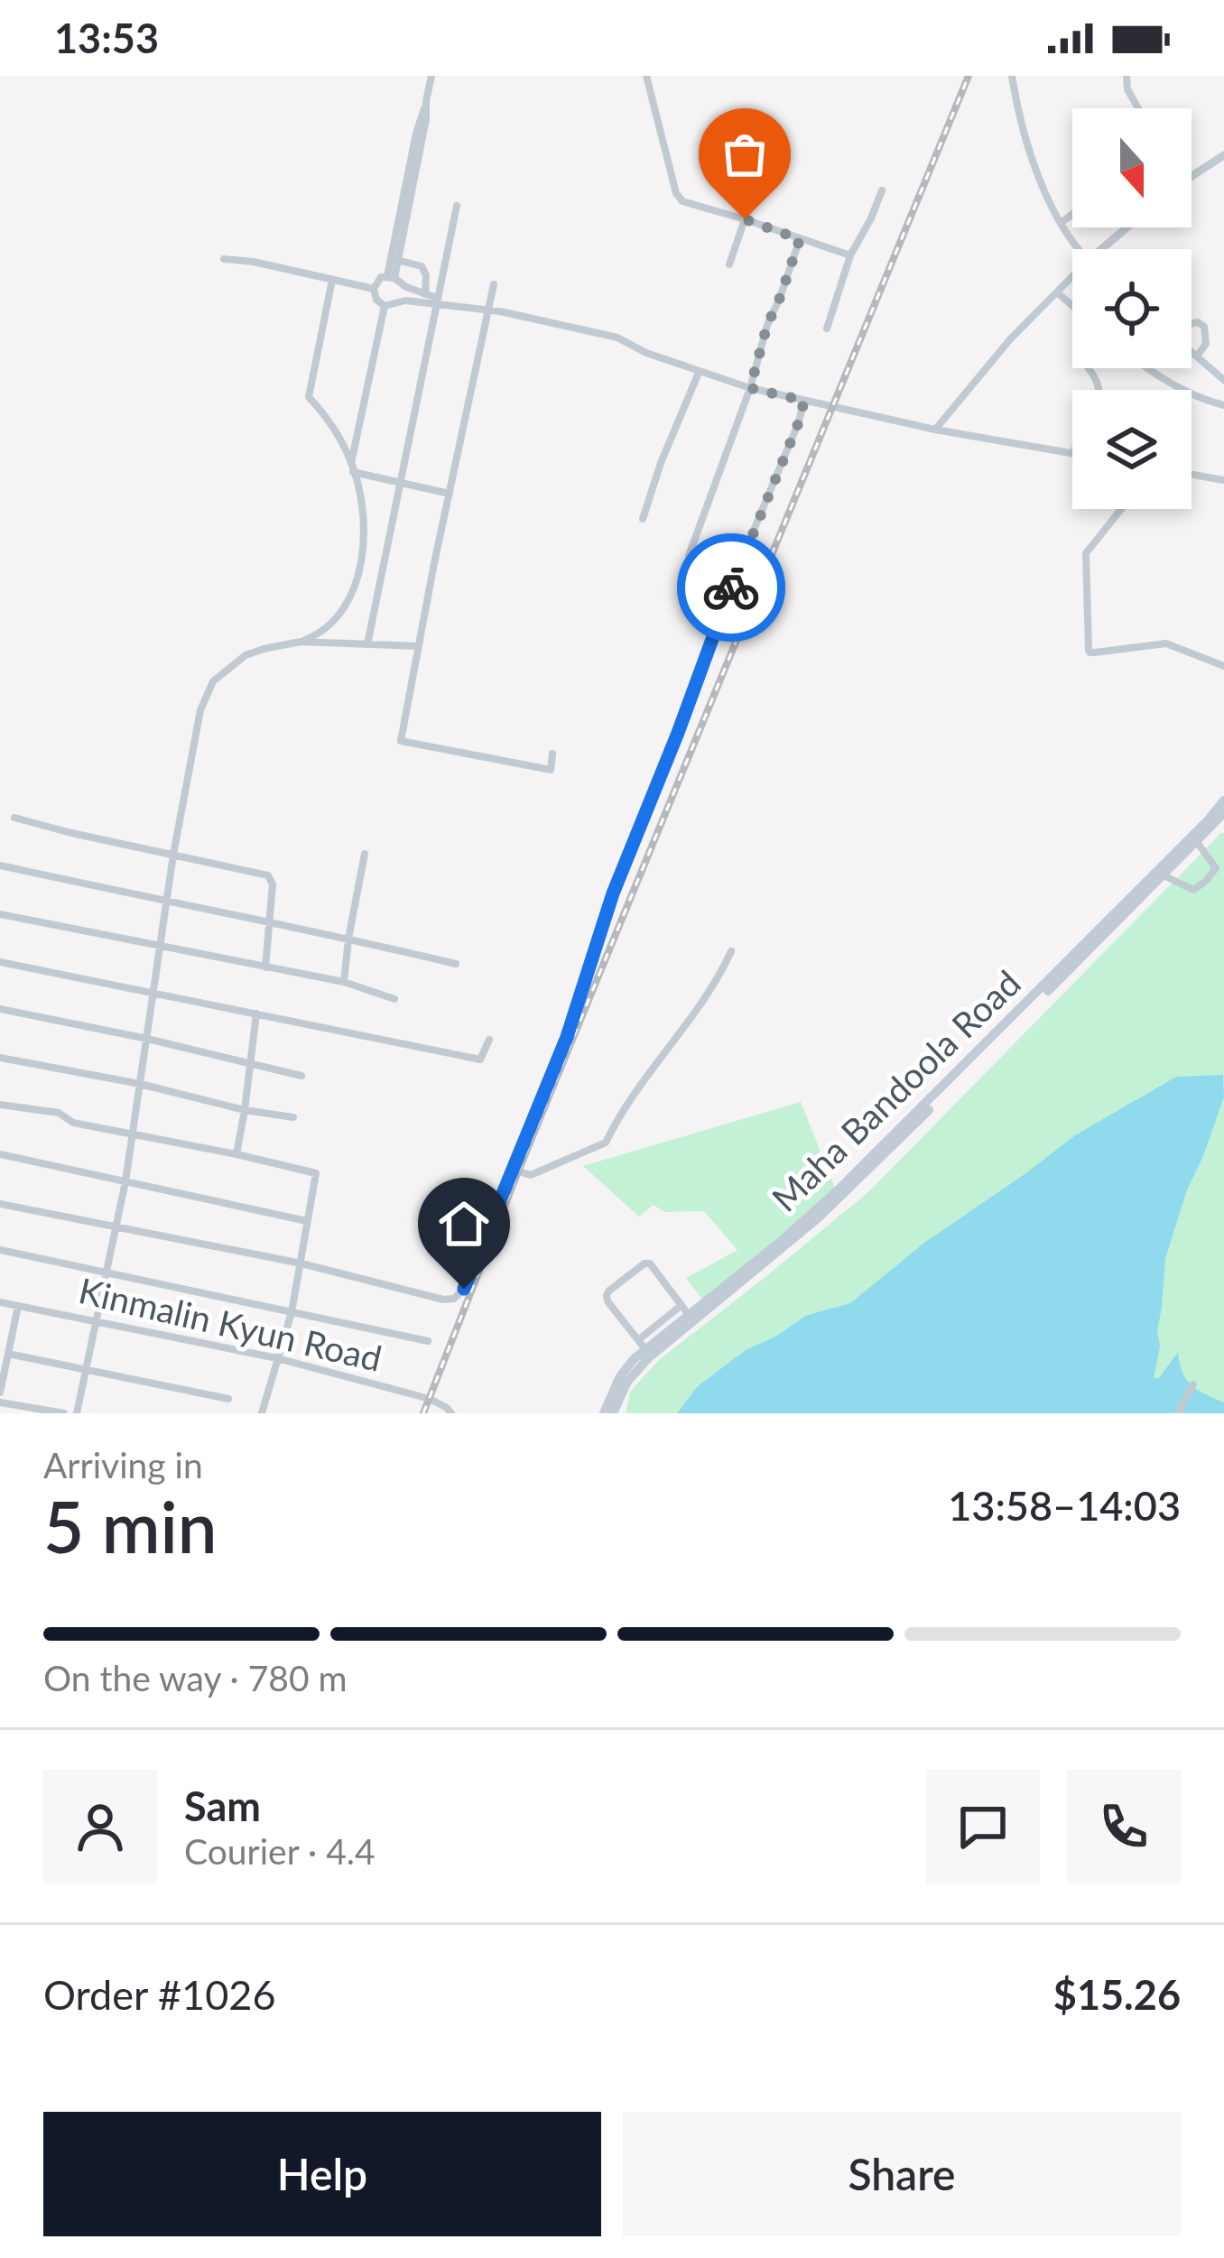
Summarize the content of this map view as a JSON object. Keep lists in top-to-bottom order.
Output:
{
  "streets": {
    "main road": ["Maha Bandoola Road"],
    "street": ["Kinmalin Kyun Road"]
  },
  "north": "bottom",
  "page": {
    "status": "13:53",
    "heading": ["5 min", "Arriving in", "13:58–14:03"],
    "panel": [
      "Sam",
      "Courier · 4.4",
      "Order #1026",
      "$15.26"
    ],
    "bar": "On the way · 780 m",
    "buttons": ["Help", "Share"]
  }
}
